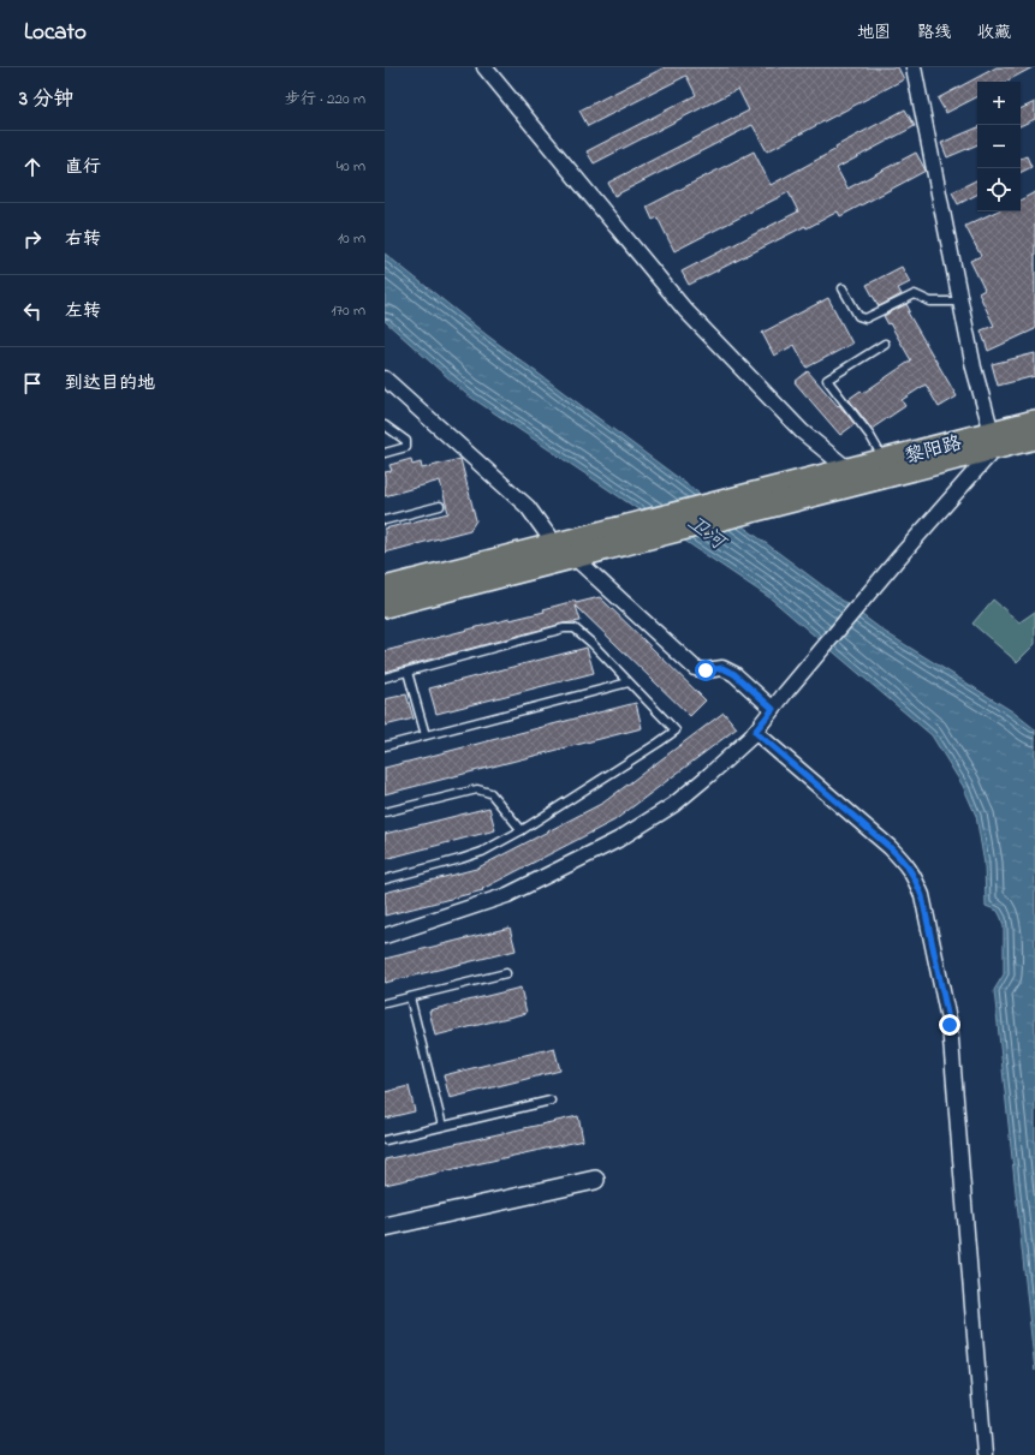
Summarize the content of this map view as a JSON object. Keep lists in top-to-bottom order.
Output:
{
  "streets": {
    "main road": ["黎阳路"]
  },
  "water": ["卫河"],
  "page": {
    "header": "Locato",
    "nav": ["地图", "路线", "收藏"],
    "heading": ["3 分钟", "步行 · 220 m"],
    "map_buttons": ["+", "−"],
    "list": [
      ["直行", "40 m"],
      ["右转", "10 m"],
      ["左转", "170 m"],
      "到达目的地"
    ]
  }
}
